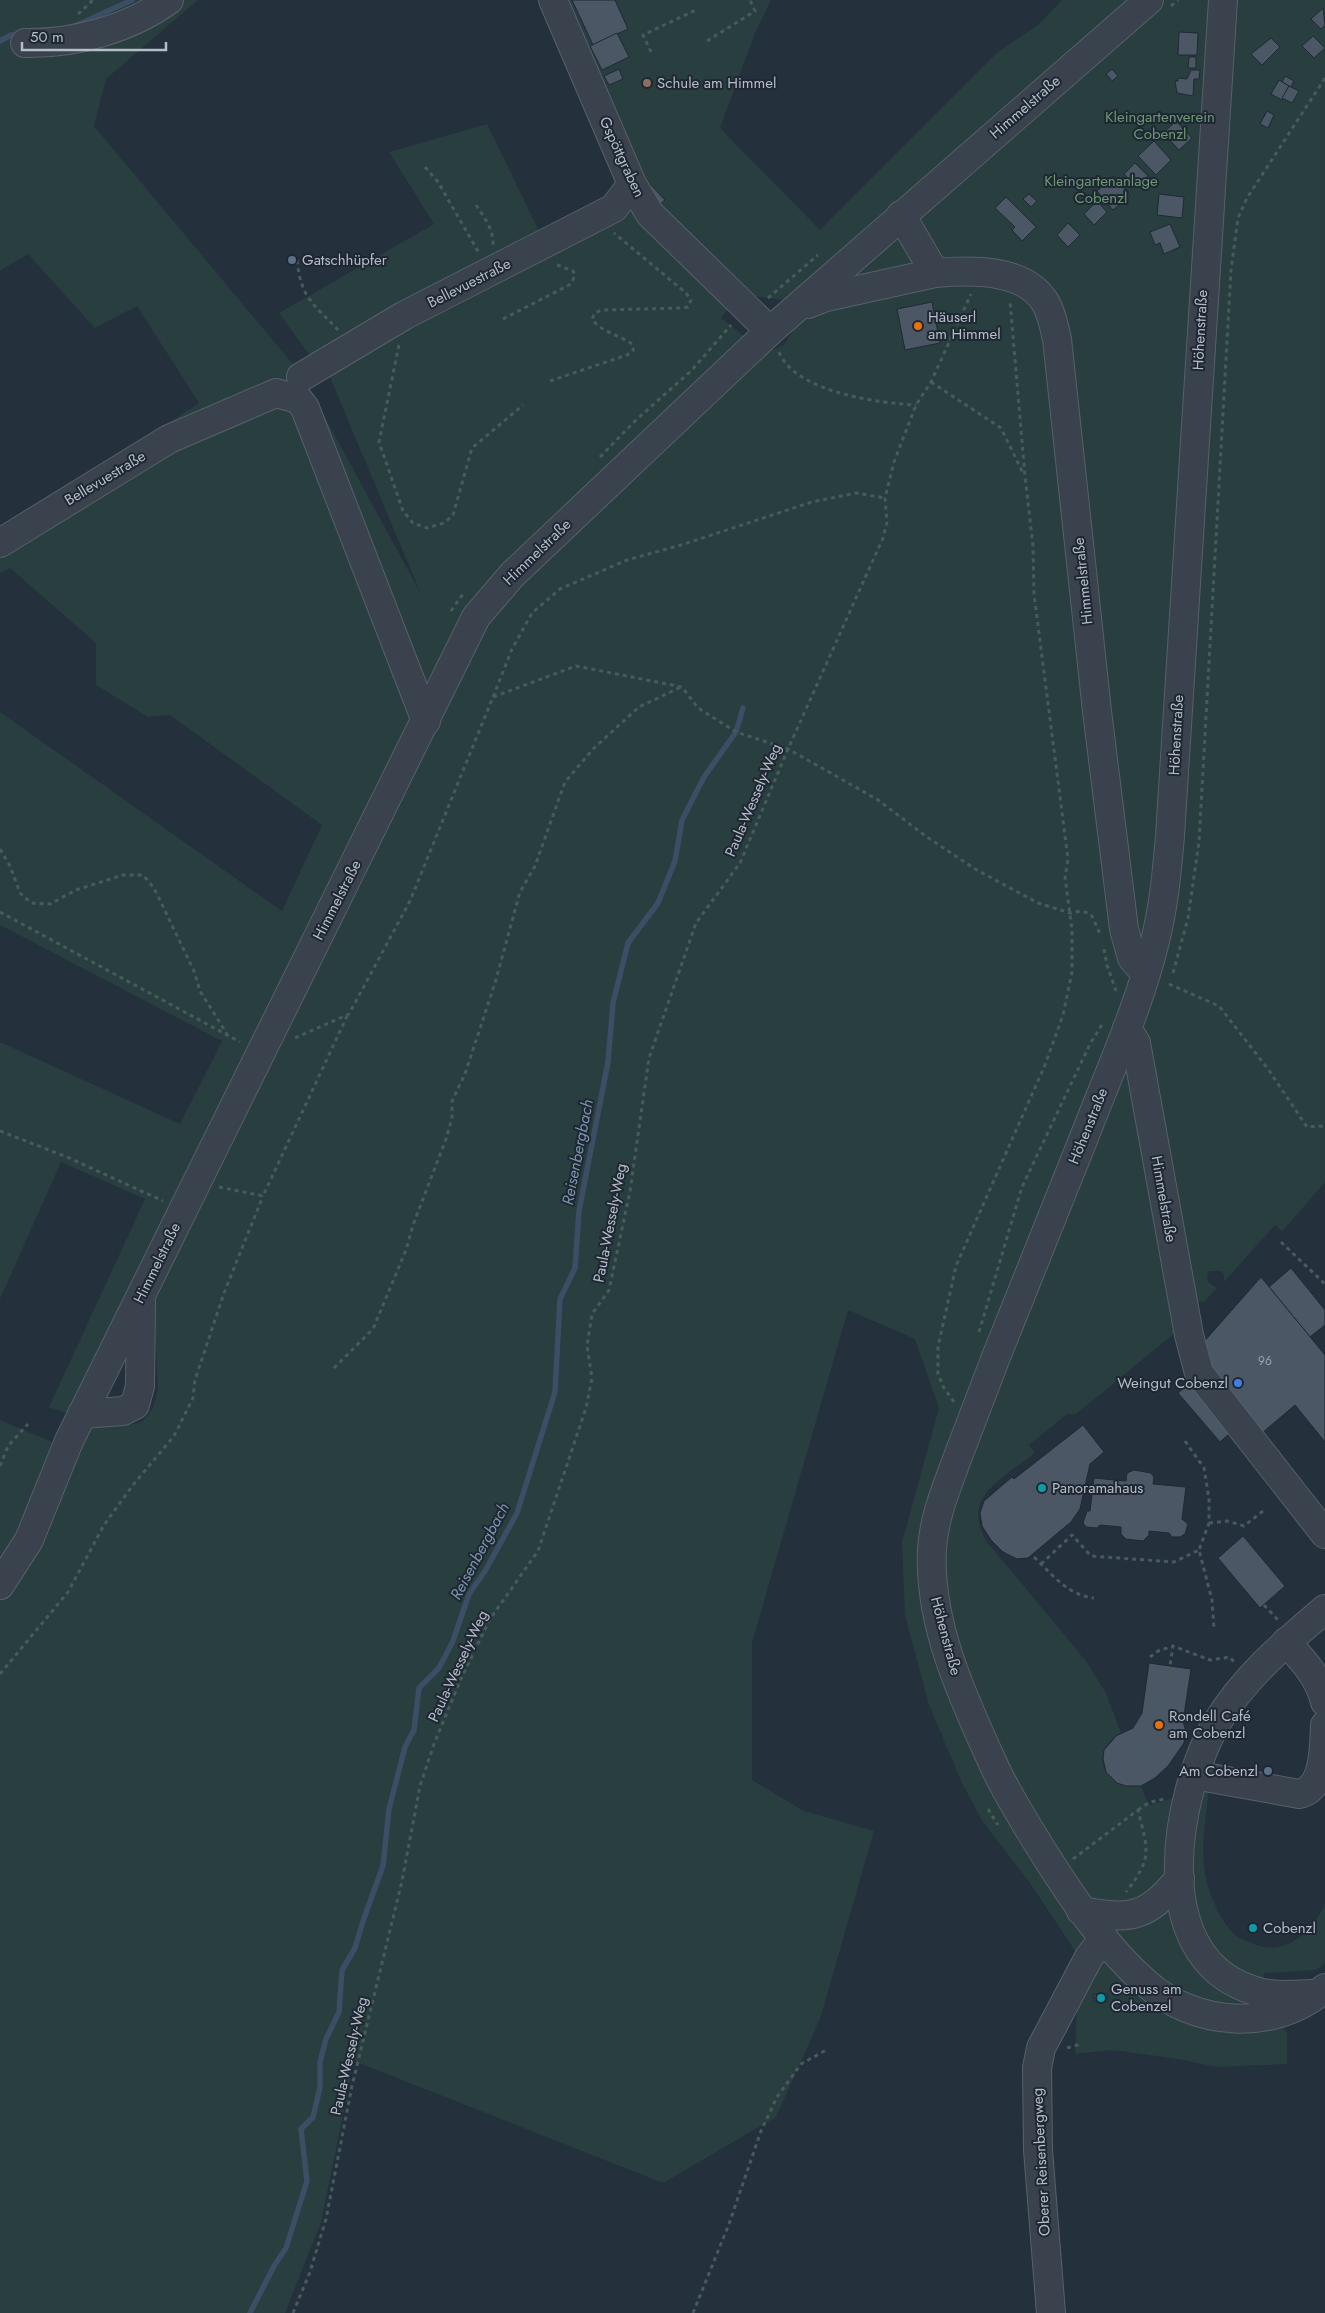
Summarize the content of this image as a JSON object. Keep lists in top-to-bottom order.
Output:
{
  "streets": {
    "street": [
      "Himmelstraße",
      "Gspöttgraben",
      "Bellevuestraße",
      "Höhenstraße",
      "Oberer Reisenbergweg"
    ],
    "path": ["Paula-Wessely-Weg"]
  },
  "crossings": [
    ["Himmelstraße", "Gspöttgraben"],
    ["Himmelstraße", "Höhenstraße"],
    ["Himmelstraße", "Paula-Wessely-Weg"],
    ["Gspöttgraben", "Bellevuestraße"],
    ["Höhenstraße", "Oberer Reisenbergweg"]
  ],
  "water": ["Reisenbergbach"],
  "parks": ["Kleingartenverein Cobenzl", "Kleingartenanlage Cobenzl"],
  "places": [
    "Schule am Himmel",
    "Gatschhüpfer",
    "Häuserl am Himmel",
    "Weingut Cobenzl",
    "Panoramahaus",
    "Rondell Café am Cobenzl",
    "Am Cobenzl",
    "Cobenzl",
    "Genuss am Cobenzel"
  ],
  "house_numbers": ["96"],
  "scale_bar": "50 m"
}
